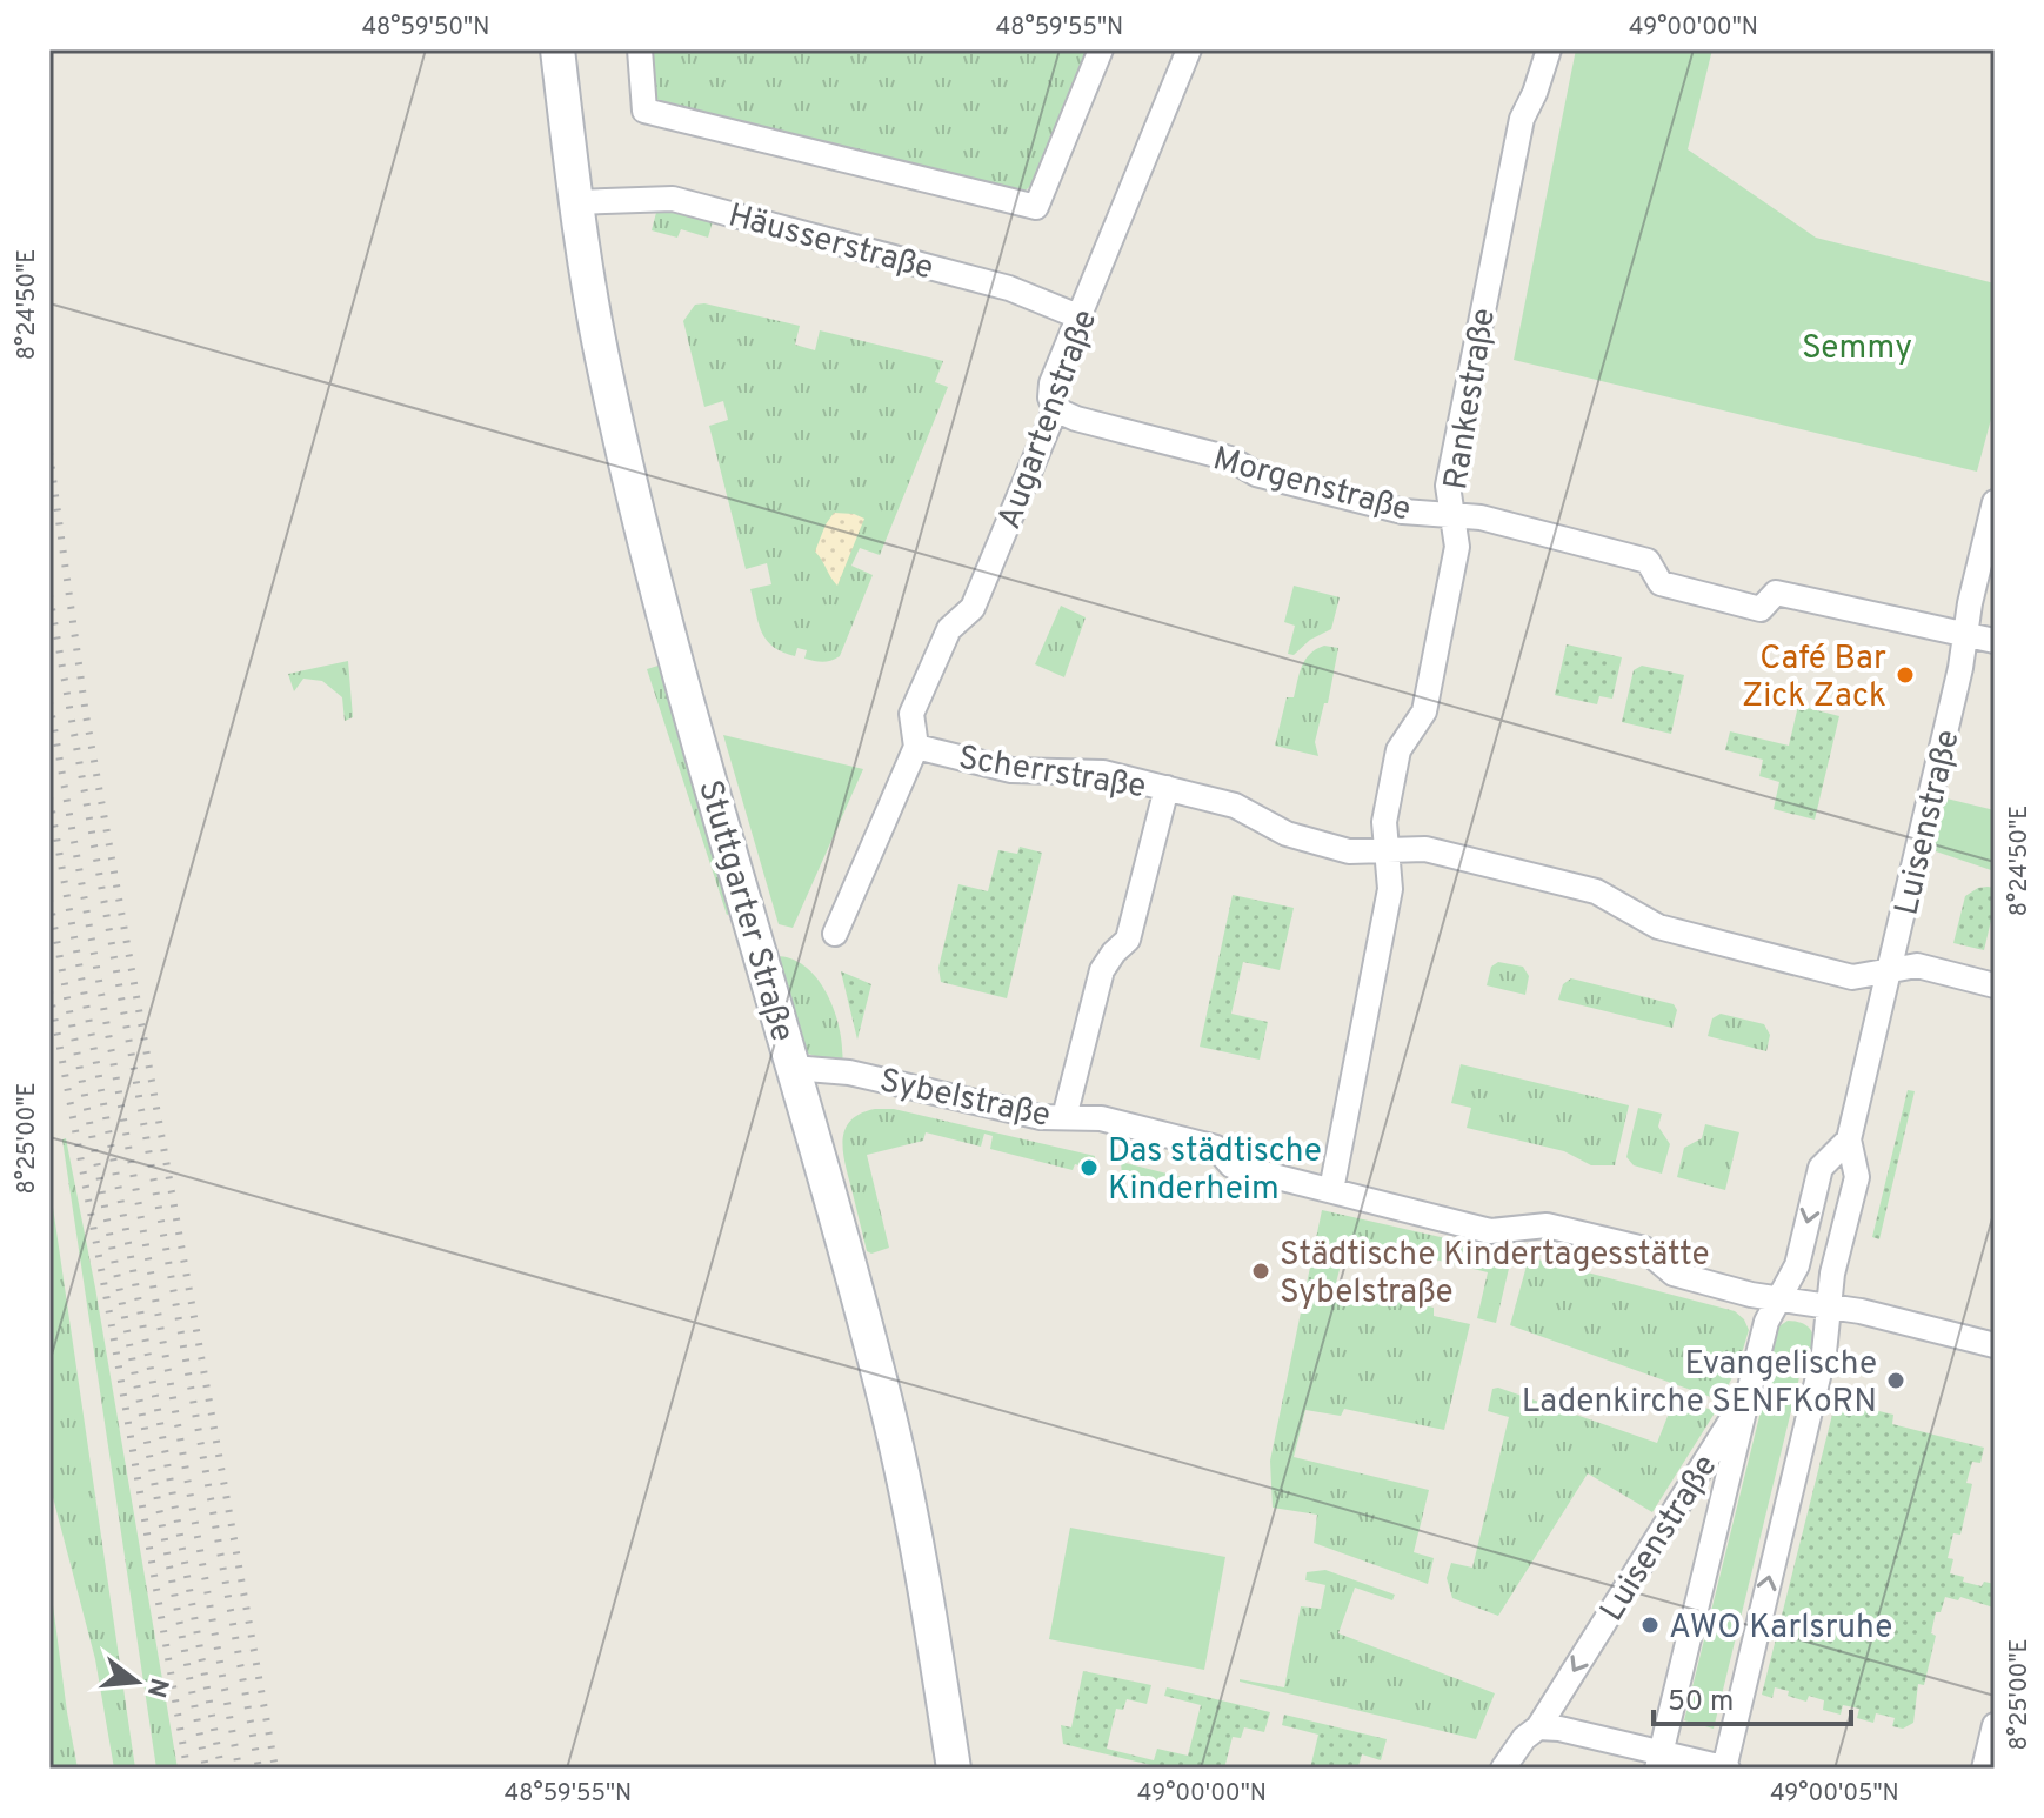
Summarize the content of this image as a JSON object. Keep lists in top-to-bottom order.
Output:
{
  "streets": {
    "main road": ["Stuttgarter Straße"],
    "street": [
      "Häusserstraße",
      "Rankestraße",
      "Augartenstraße",
      "Morgenstraße",
      "Scherrstraße",
      "Luisenstraße",
      "Sybelstraße"
    ]
  },
  "crossings": [
    ["Häusserstraße", "Augartenstraße"],
    ["Häusserstraße", "Stuttgarter Straße"],
    ["Rankestraße", "Morgenstraße"],
    ["Rankestraße", "Scherrstraße"],
    ["Rankestraße", "Sybelstraße"],
    ["Augartenstraße", "Morgenstraße"],
    ["Augartenstraße", "Scherrstraße"],
    ["Morgenstraße", "Luisenstraße"],
    ["Scherrstraße", "Luisenstraße"],
    ["Luisenstraße", "Sybelstraße"],
    ["Stuttgarter Straße", "Sybelstraße"]
  ],
  "parks": ["Semmy"],
  "places": [
    "Café Bar Zick Zack",
    "Das städtische Kinderheim",
    "Städtische Kindertagesstätte Sybelstraße",
    "Evangelische Ladenkirche SENFKoRN",
    "AWO Karlsruhe"
  ],
  "scale_bar": "50 m",
  "north": "right",
  "coordinates": [
    "48°59'50\"N",
    "48°59'55\"N",
    "49°00'00\"N",
    "8°24'50\"E",
    "8°25'00\"E",
    "49°00'05\"N"
  ]
}
